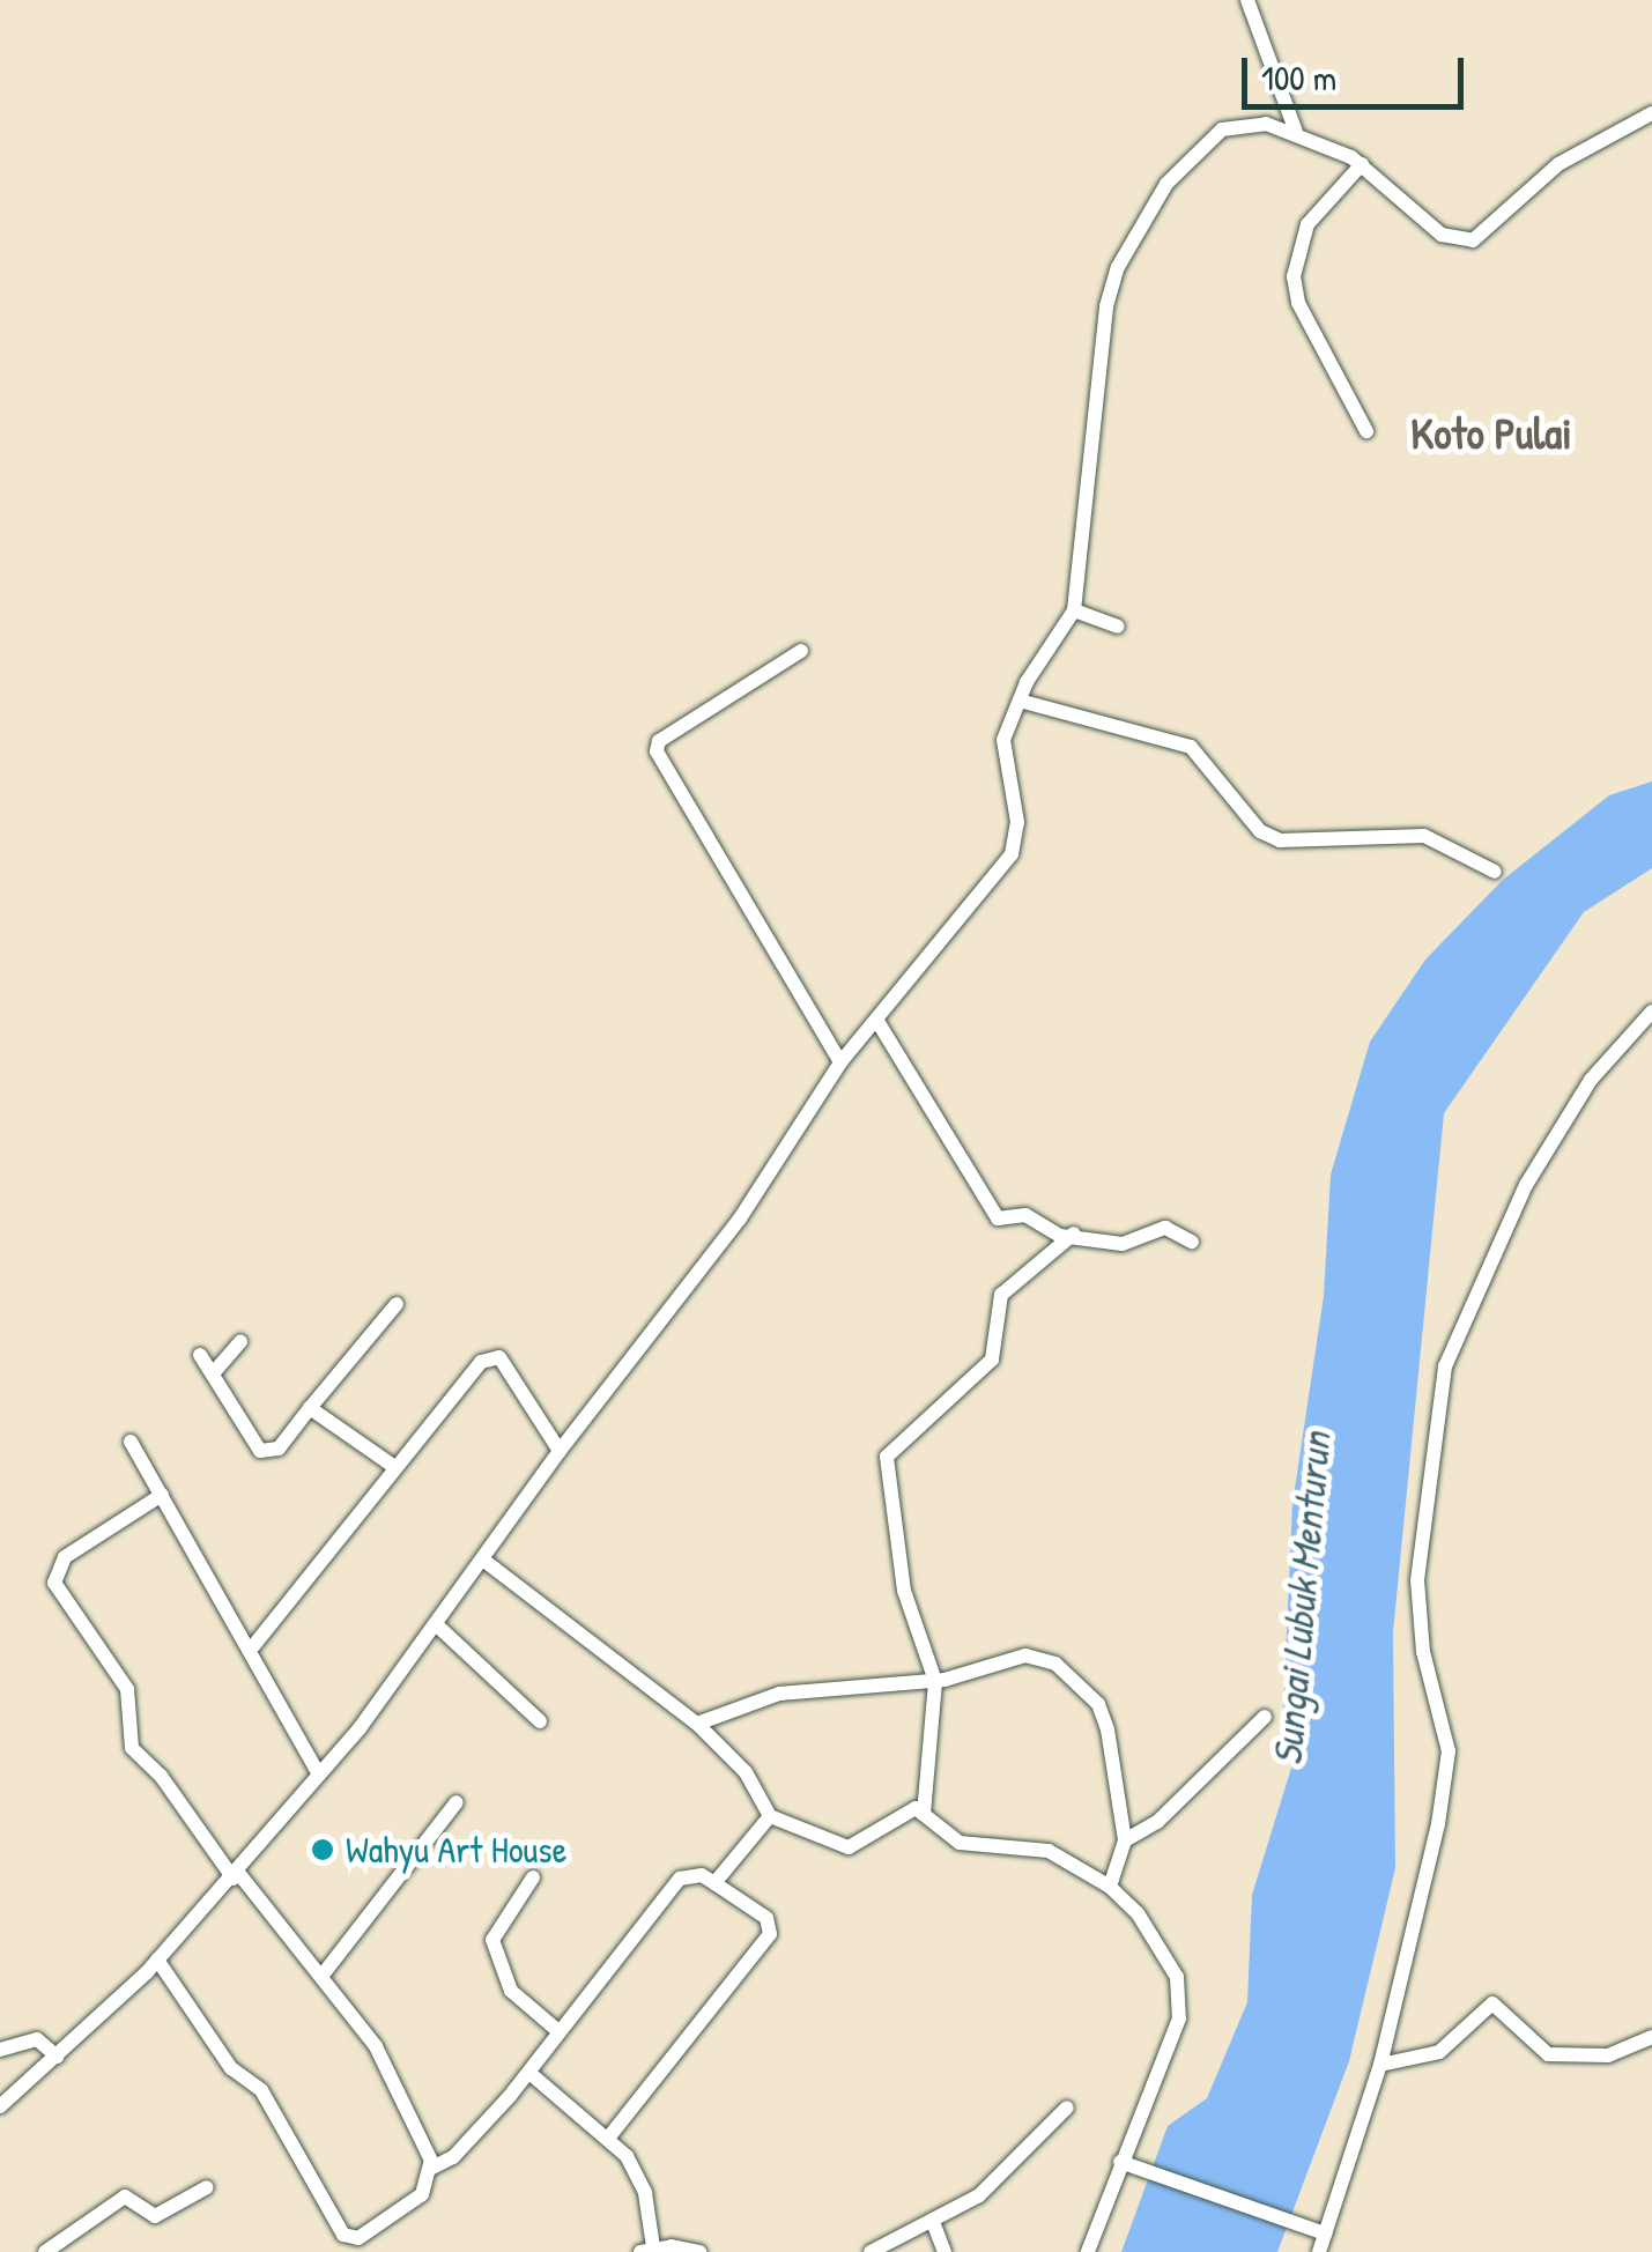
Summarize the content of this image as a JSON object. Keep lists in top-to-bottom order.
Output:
{
  "districts": ["Koto Pulai"],
  "water": ["Sungai Lubuk Menturun"],
  "places": ["Wahyu Art House"],
  "scale_bar": "100 m"
}
